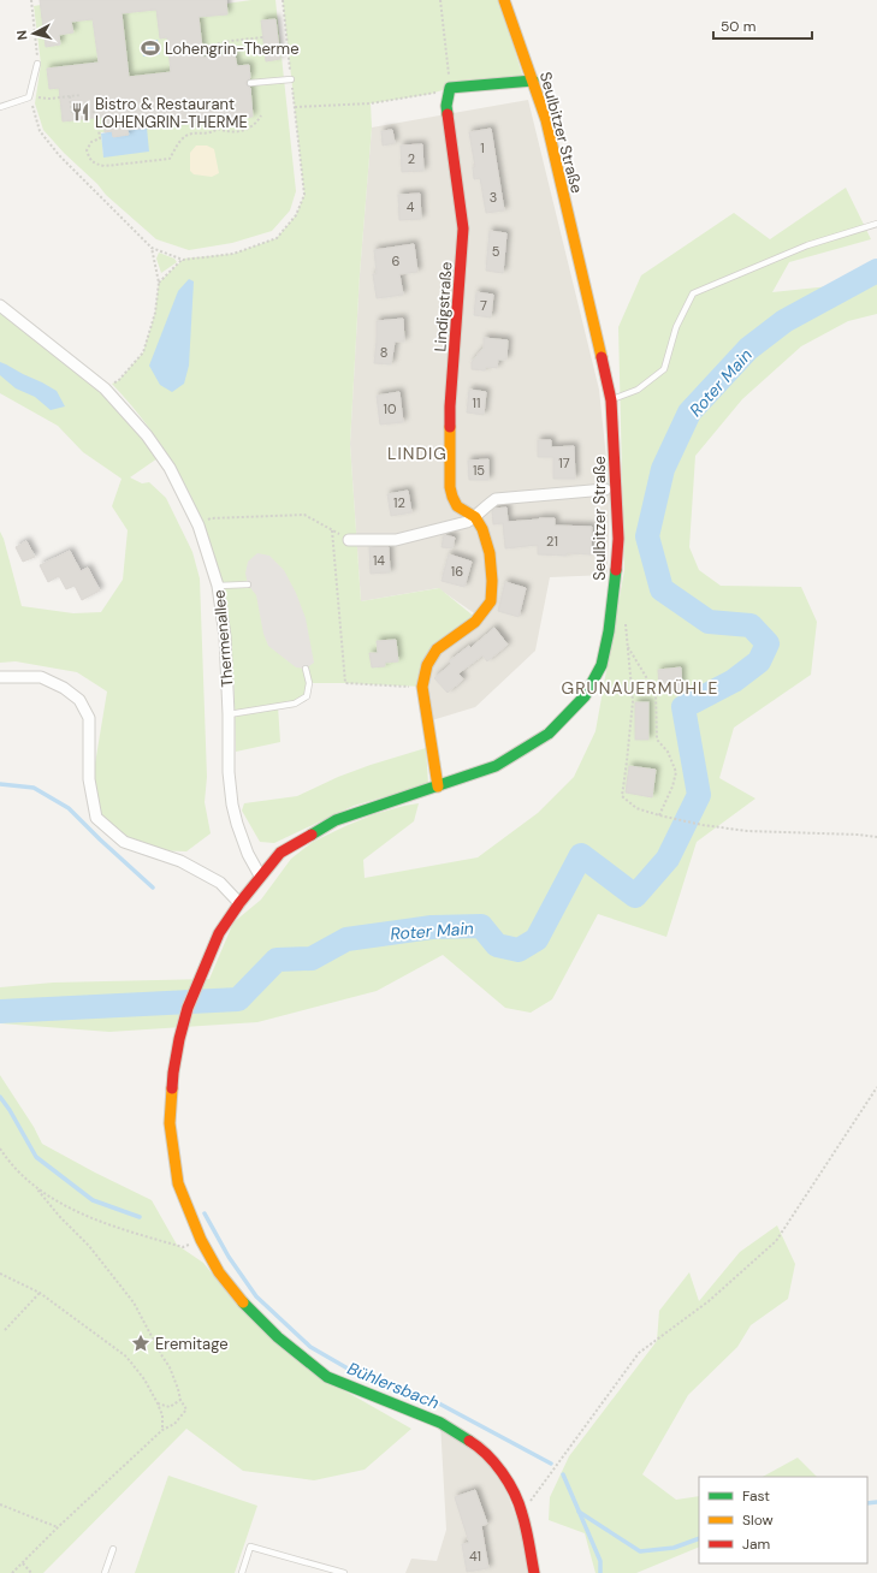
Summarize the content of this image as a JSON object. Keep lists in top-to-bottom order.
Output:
{
  "streets": {
    "street": ["Seulbitzer Straße", "Lindigstraße", "Thermenallee"]
  },
  "crossings": [
    ["Seulbitzer Straße", "Thermenallee"]
  ],
  "districts": ["LINDIG", "GRUNAUERMÜHLE"],
  "water": ["Roter Main", "Bühlersbach"],
  "places": {
    "sports": ["Lohengrin-Therme"],
    "restaurant": ["Bistro & Restaurant LOHENGRIN-THERME"],
    "place": ["Eremitage"]
  },
  "house_numbers": [
    "1",
    "2",
    "3",
    "4",
    "5",
    "6",
    "7",
    "8",
    "11",
    "10",
    "17",
    "15",
    "12",
    "21",
    "14",
    "16",
    "41"
  ],
  "legend": ["Fast", "Slow", "Jam"],
  "scale_bar": "50 m",
  "north": "left"
}
